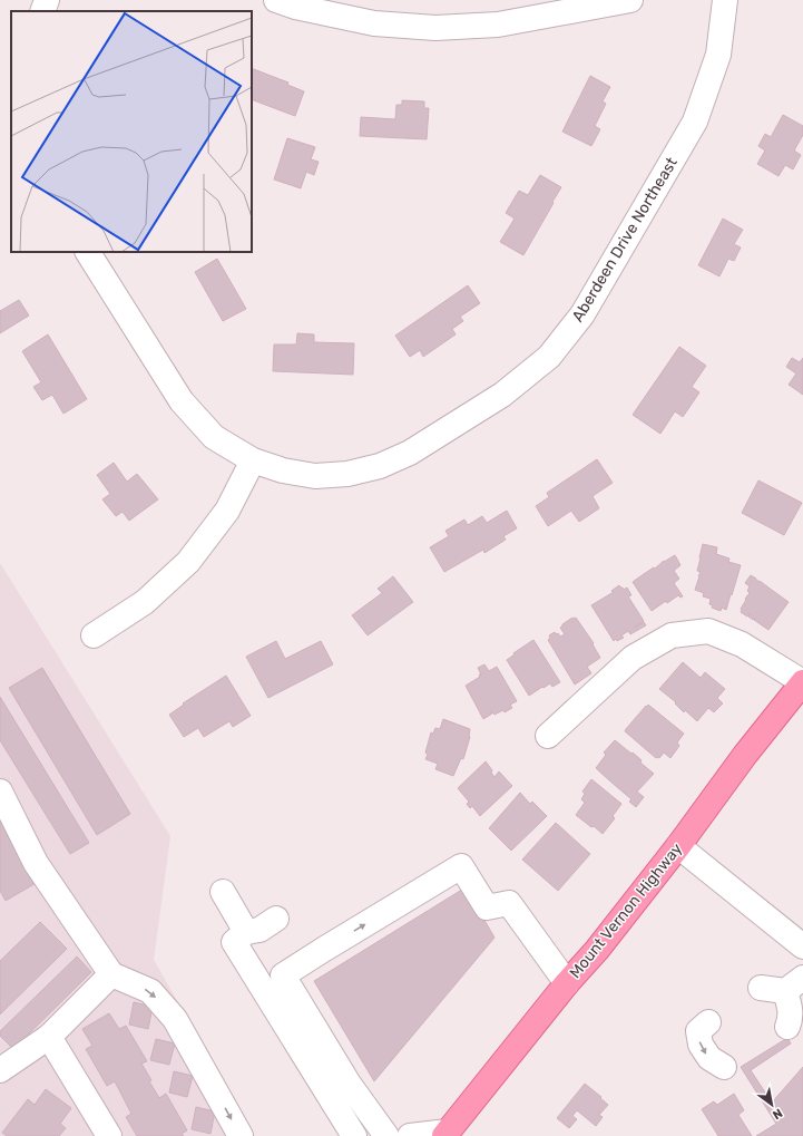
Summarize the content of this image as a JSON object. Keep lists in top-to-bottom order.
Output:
{
  "streets": {
    "main road": ["Mount Vernon Highway"],
    "street": ["Aberdeen Drive Northeast"]
  },
  "north": "bottom right"
}
